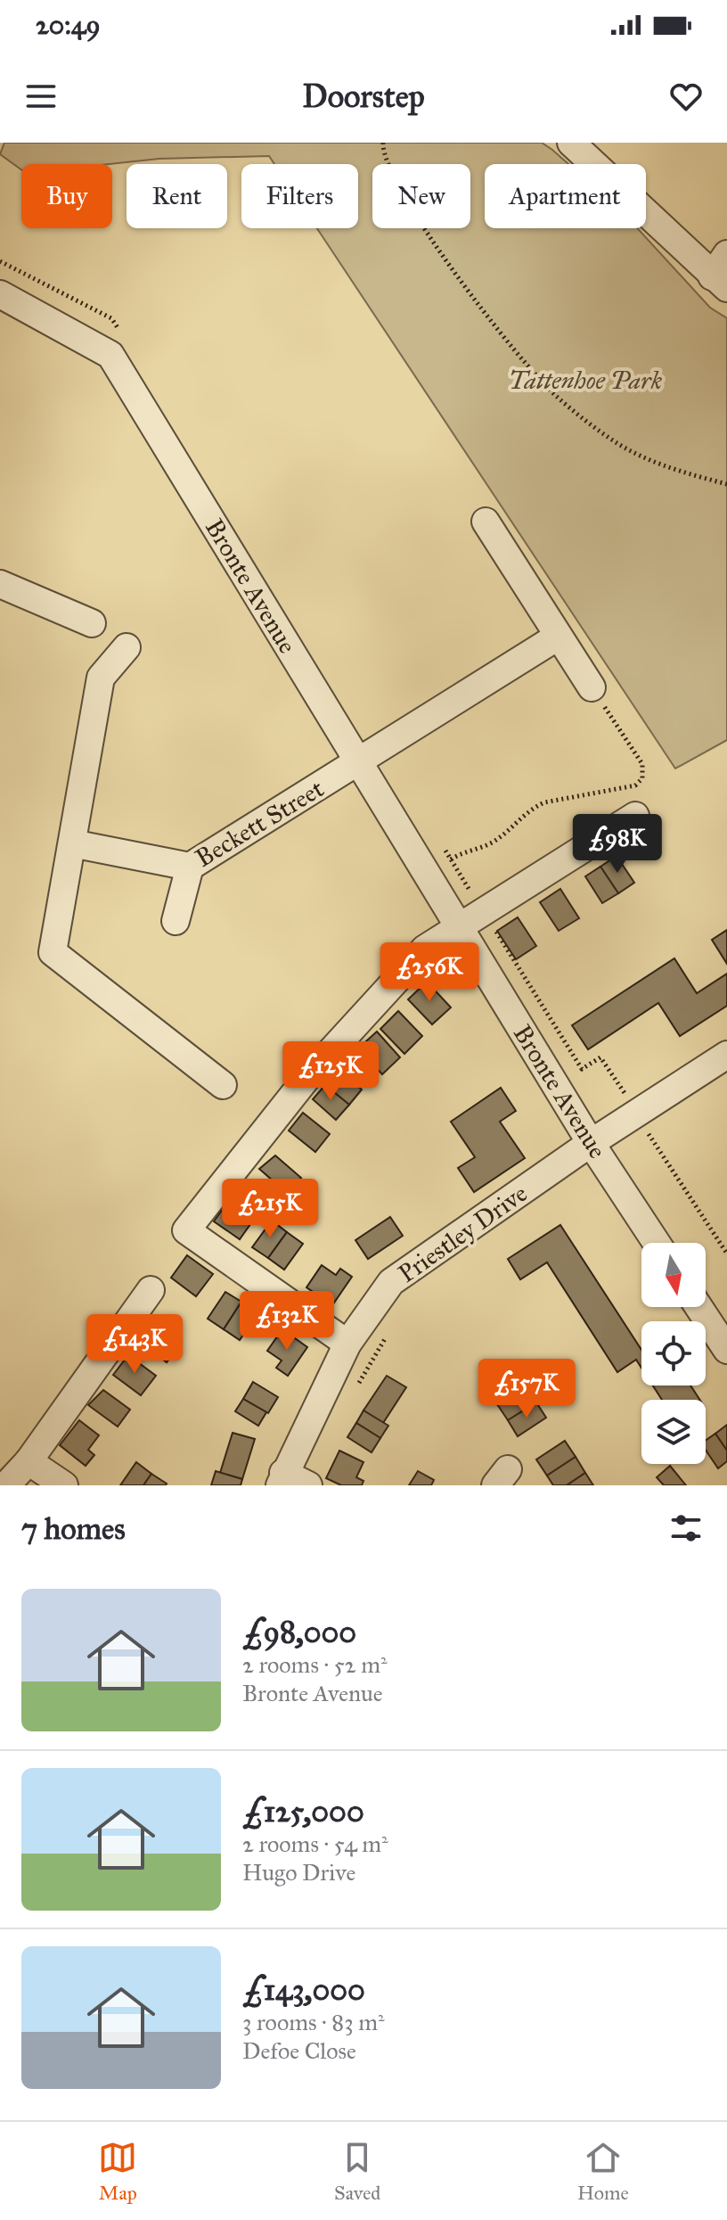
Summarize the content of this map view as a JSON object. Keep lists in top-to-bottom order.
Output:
{
  "streets": {
    "street": ["Bronte Avenue", "Beckett Street", "Priestley Drive"]
  },
  "crossings": [
    ["Bronte Avenue", "Beckett Street"],
    ["Bronte Avenue", "Priestley Drive"]
  ],
  "parks": ["Tattenhoe Park"],
  "north": "bottom",
  "page": {
    "status": "20:49",
    "header": "Doorstep",
    "chip": [
      "Buy",
      "Rent",
      "Filters",
      "New",
      "Apartment"
    ],
    "price": [
      "£98K",
      "£256K",
      "£125K",
      "£215K",
      "£132K",
      "£143K",
      "£157K"
    ],
    "heading": "7 homes",
    "list": [
      {
        "name": "£98,000",
        "note": "2 rooms · 52 m² · Bronte Avenue"
      },
      {
        "name": "£125,000",
        "note": "2 rooms · 54 m² · Hugo Drive"
      },
      {
        "name": "£143,000",
        "note": "3 rooms · 83 m² · Defoe Close"
      }
    ],
    "tabs": ["Map", "Saved", "Home"]
  }
}
